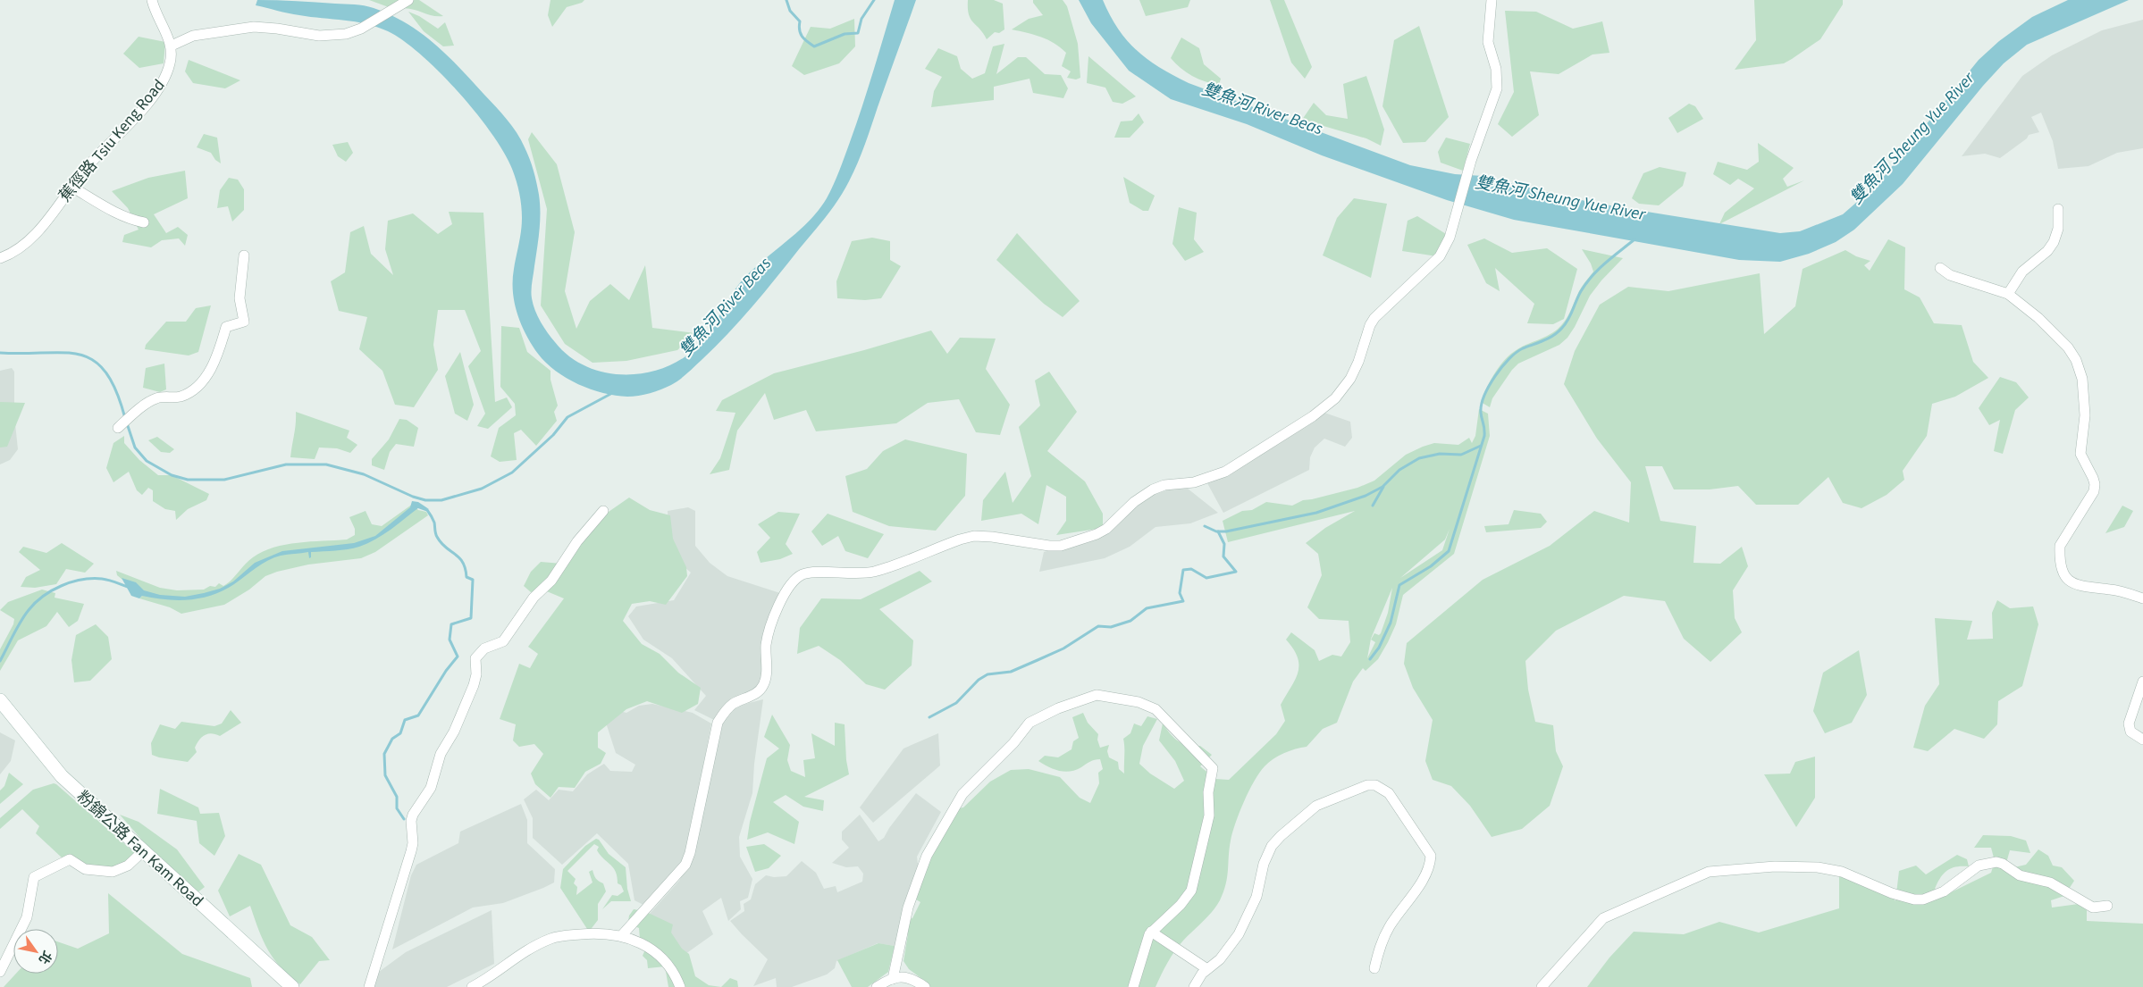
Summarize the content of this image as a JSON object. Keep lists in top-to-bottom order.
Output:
{
  "streets": {
    "main road": ["粉錦公路 Fan Kam Road"],
    "street": ["蕉徑路 Tsiu Keng Road"]
  },
  "water": ["雙魚河 River Beas", "雙魚河 Sheung Yue River"],
  "north": "bottom right"
}
